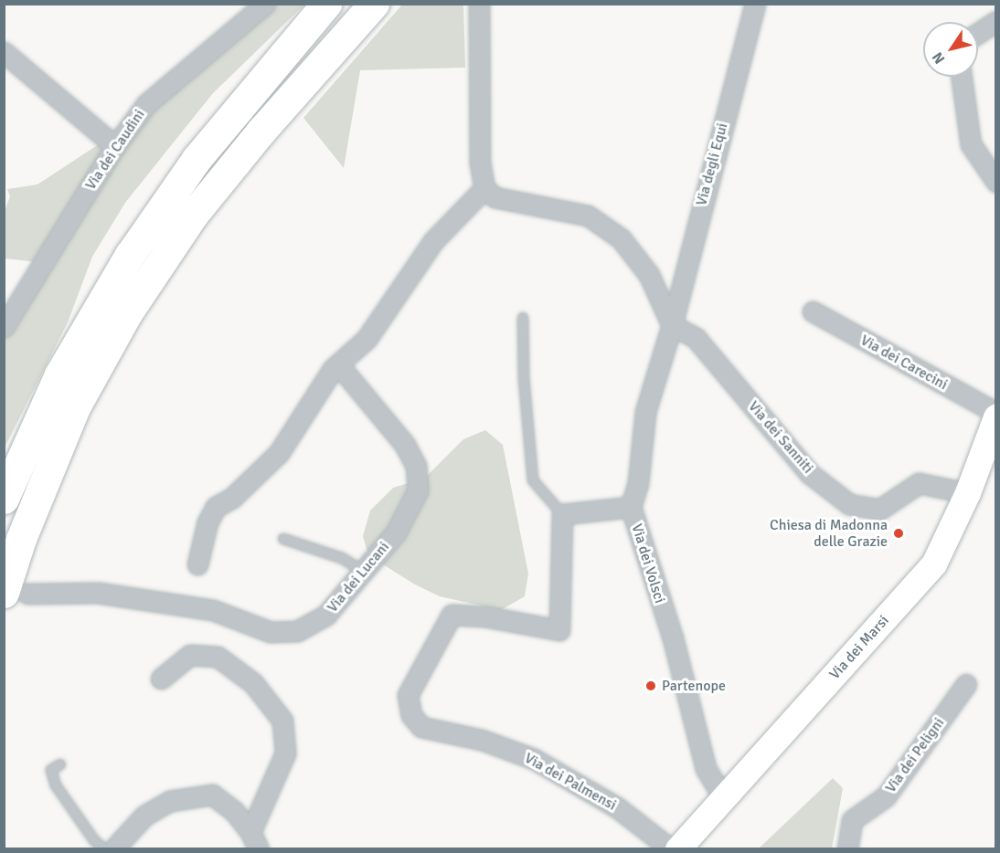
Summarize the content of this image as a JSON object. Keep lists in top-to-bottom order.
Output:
{
  "streets": {
    "main road": ["Via dei Marsi"],
    "street": [
      "Via dei Caudini",
      "Via degli Equi",
      "Via dei Carecini",
      "Via dei Sanniti",
      "Via dei Volsci",
      "Via dei Lucani",
      "Via dei Peligni",
      "Via dei Palmensi"
    ]
  },
  "crossings": [
    ["Via degli Equi", "Via dei Sanniti"],
    ["Via degli Equi", "Via dei Volsci"],
    ["Via dei Sanniti", "Via dei Volsci"],
    ["Via dei Sanniti", "Via dei Marsi"],
    ["Via dei Volsci", "Via dei Marsi"]
  ],
  "places": ["Chiesa di Madonna delle Grazie", "Partenope"],
  "north": "bottom left"
}
